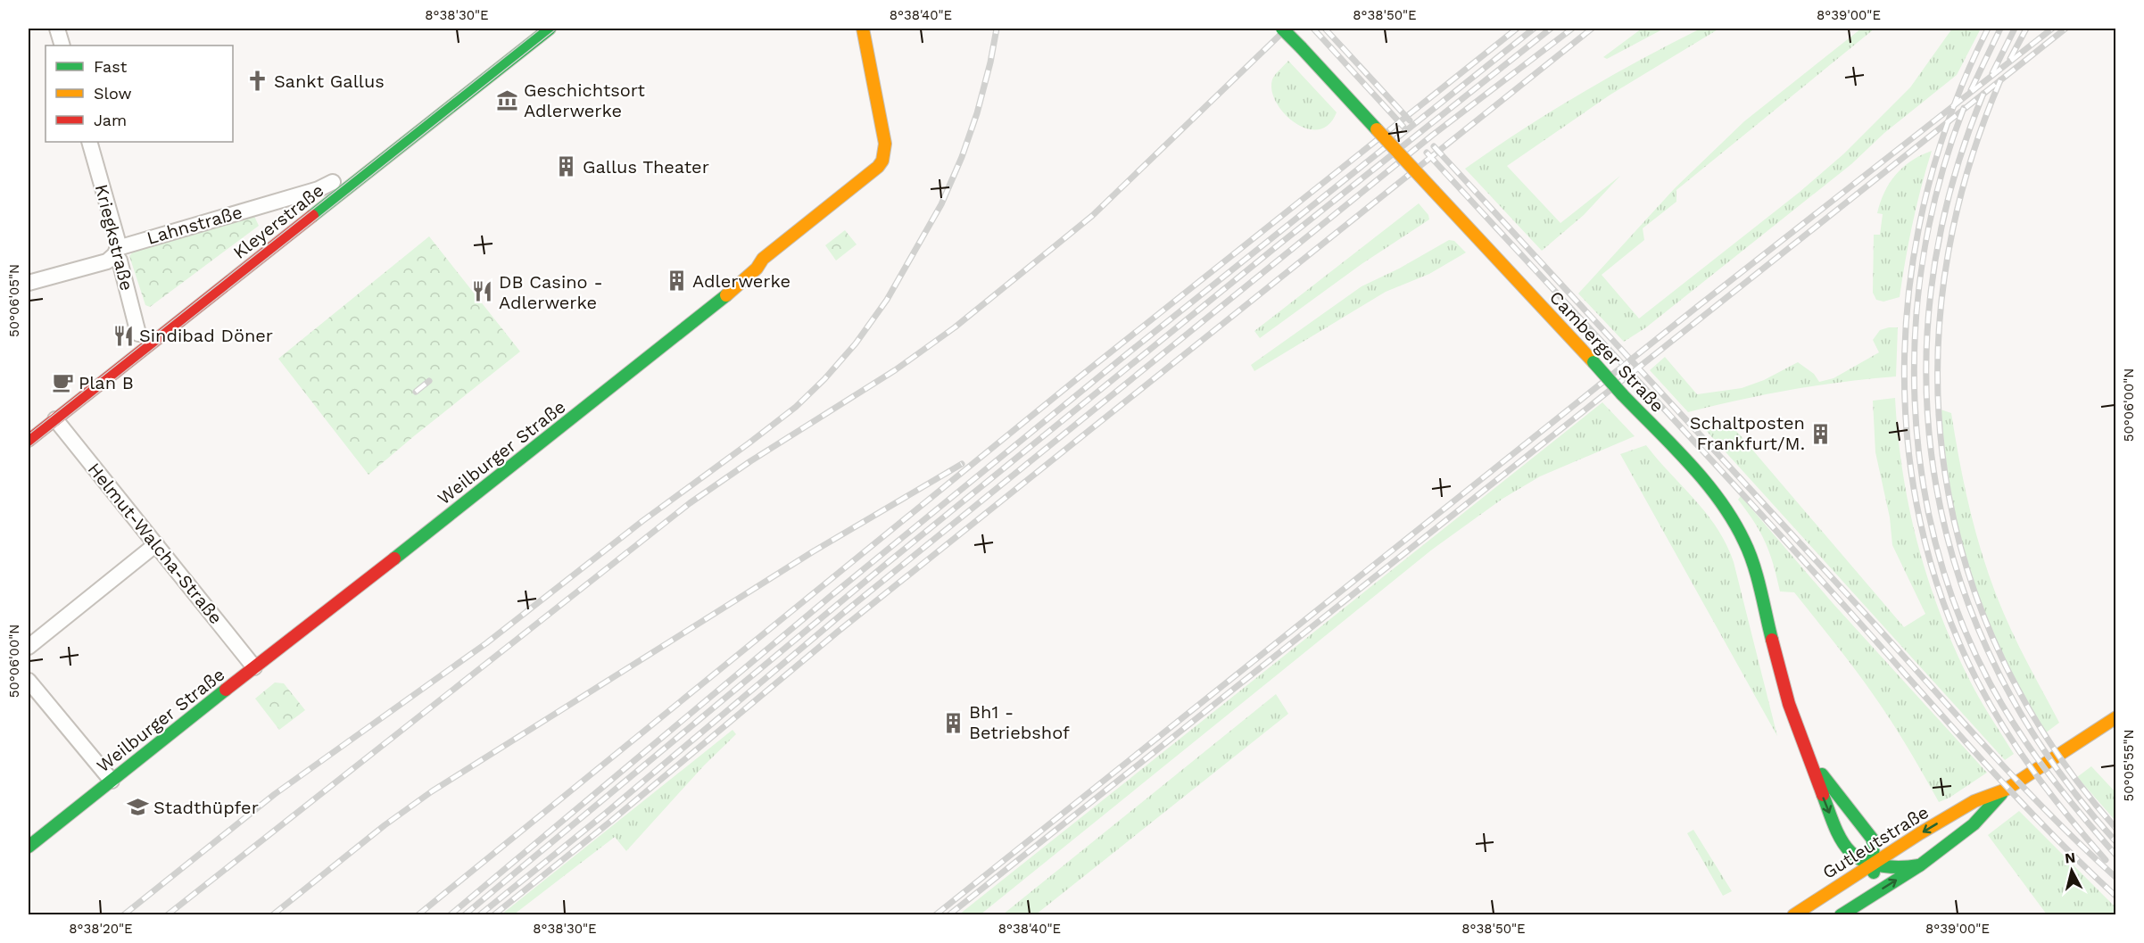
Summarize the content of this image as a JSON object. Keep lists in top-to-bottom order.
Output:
{
  "streets": {
    "street": [
      "Kleyerstraße",
      "Lahnstraße",
      "Kriegkstraße",
      "Camberger Straße",
      "Weilburger Straße",
      "Helmut-Walcha-Straße",
      "Gutleutstraße"
    ]
  },
  "crossings": [
    ["Kleyerstraße", "Helmut-Walcha-Straße"],
    ["Lahnstraße", "Kriegkstraße"],
    ["Weilburger Straße", "Helmut-Walcha-Straße"]
  ],
  "places": {
    "church": ["Sankt Gallus"],
    "museum": ["Geschichtsort Adlerwerke"],
    "building": [
      "Gallus Theater",
      "Adlerwerke",
      "Schaltposten Frankfurt/M.",
      "Bh1 - Betriebshof"
    ],
    "restaurant": ["DB Casino - Adlerwerke", "Sindibad Döner"],
    "cafe": ["Plan B"],
    "school or university": ["Stadthüpfer"]
  },
  "legend": ["Fast", "Slow", "Jam"],
  "north": "top",
  "coordinates": [
    "8°38'30\"E",
    "8°38'40\"E",
    "8°38'50\"E",
    "8°39'00\"E",
    "50°06'05\"N",
    "50°06'00\"N",
    "50°05'55\"N",
    "8°38'20\"E"
  ]
}
